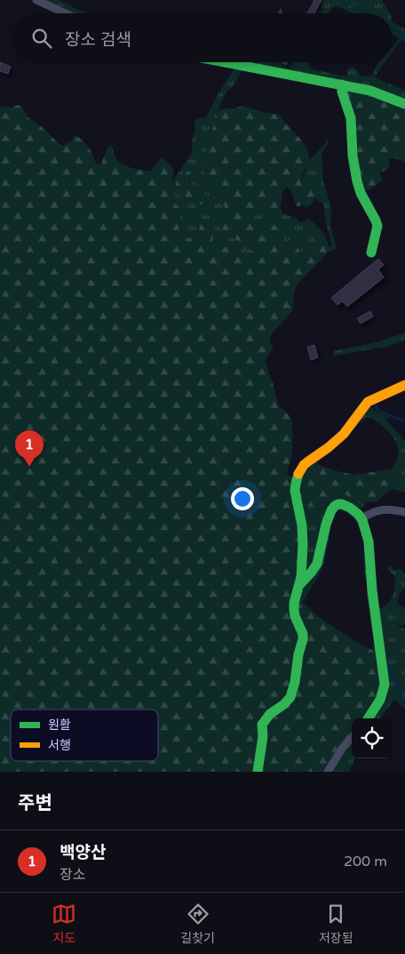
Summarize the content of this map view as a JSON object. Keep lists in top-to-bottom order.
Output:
{
  "legend": ["원활", "서행"],
  "page": {
    "search": "장소 검색",
    "pins": "1",
    "heading": "주변",
    "list": [
      {
        "mark": "1",
        "name": "백양산",
        "note": "장소",
        "value": "200 m"
      }
    ],
    "nav": ["지도", "길찾기", "저장됨"]
  }
}
